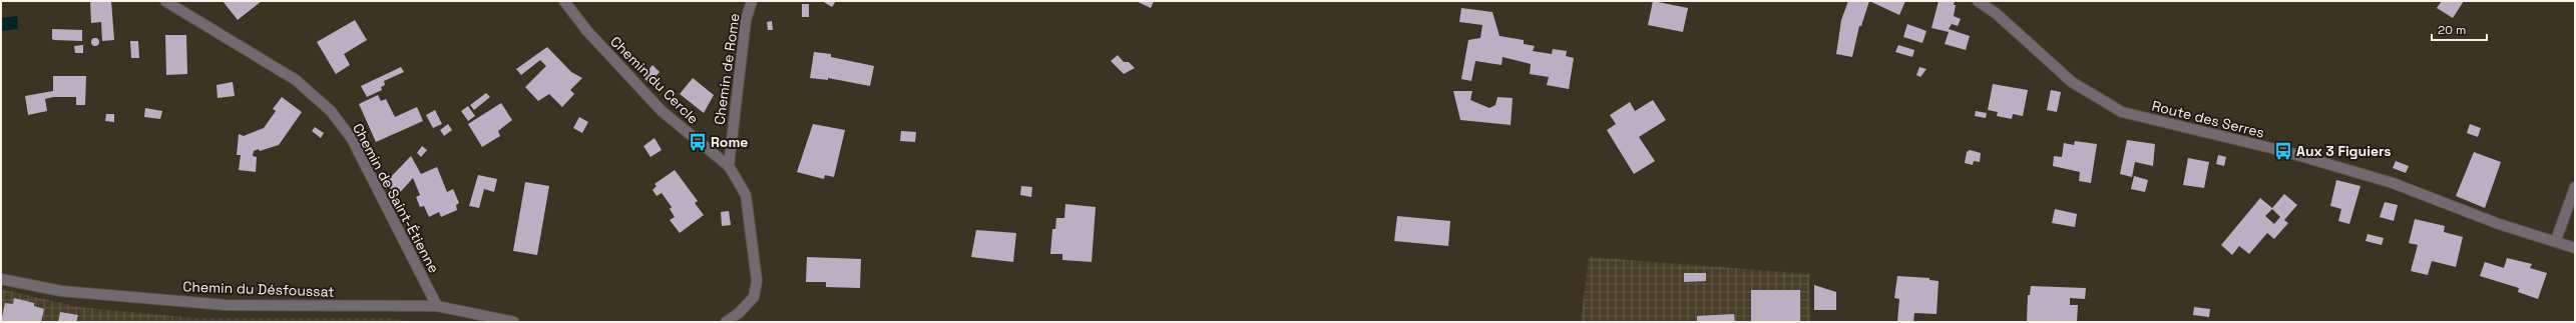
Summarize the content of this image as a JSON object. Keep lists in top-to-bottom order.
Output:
{
  "streets": {
    "street": [
      "Chemin de Rome",
      "Chemin du Cercle",
      "Route des Serres",
      "Chemin de Saint-Étienne",
      "Chemin du Désfoussat"
    ]
  },
  "crossings": [
    ["Chemin de Rome", "Chemin du Cercle"],
    ["Chemin de Saint-Étienne", "Chemin du Désfoussat"]
  ],
  "places": {
    "bus stop": ["Rome", "Aux 3 Figuiers"]
  },
  "scale_bar": "20 m"
}
